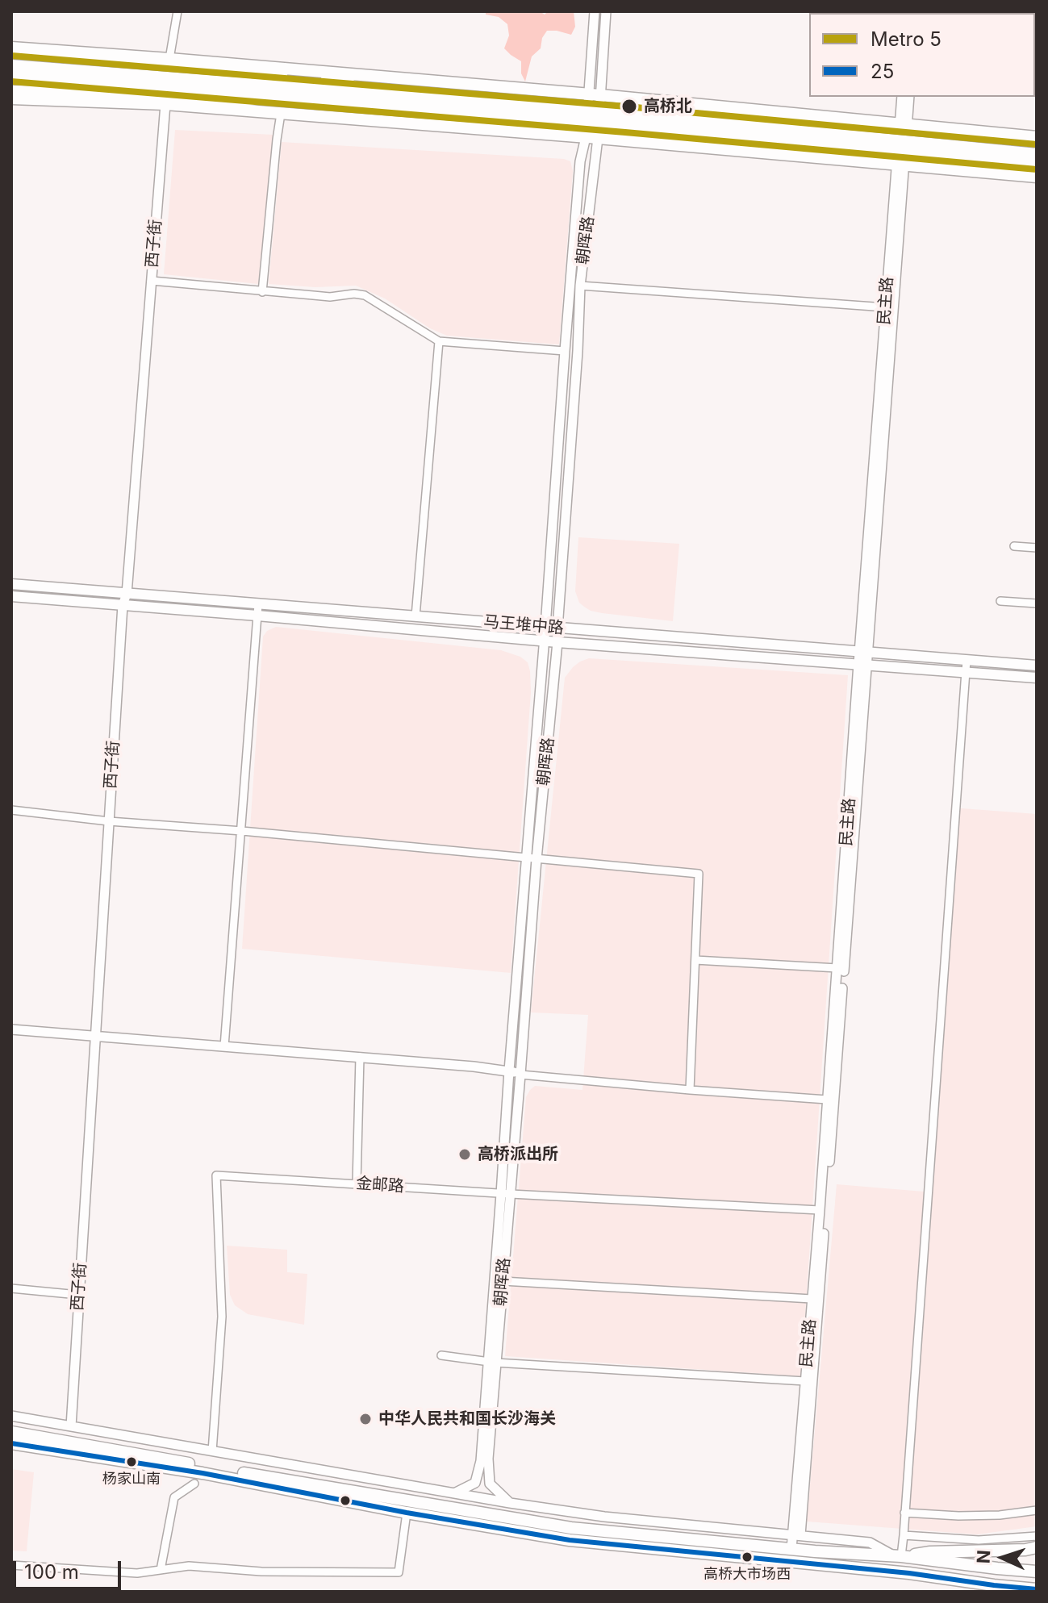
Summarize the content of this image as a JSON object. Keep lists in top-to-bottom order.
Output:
{
  "streets": {
    "main road": ["马王堆中路"],
    "street": [
      "朝晖路",
      "西子街",
      "民主路",
      "金邮路"
    ]
  },
  "crossings": [
    ["朝晖路", "马王堆中路"],
    ["朝晖路", "金邮路"],
    ["西子街", "马王堆中路"],
    ["民主路", "马王堆中路"],
    ["民主路", "金邮路"]
  ],
  "places": [
    "高桥北",
    "高桥派出所",
    "中华人民共和国长沙海关",
    "杨家山南",
    "高桥大市场西"
  ],
  "lines": ["metro line 5", "transit line 25"],
  "legend": ["Metro 5", "25"],
  "scale_bar": "100 m",
  "north": "left"
}
